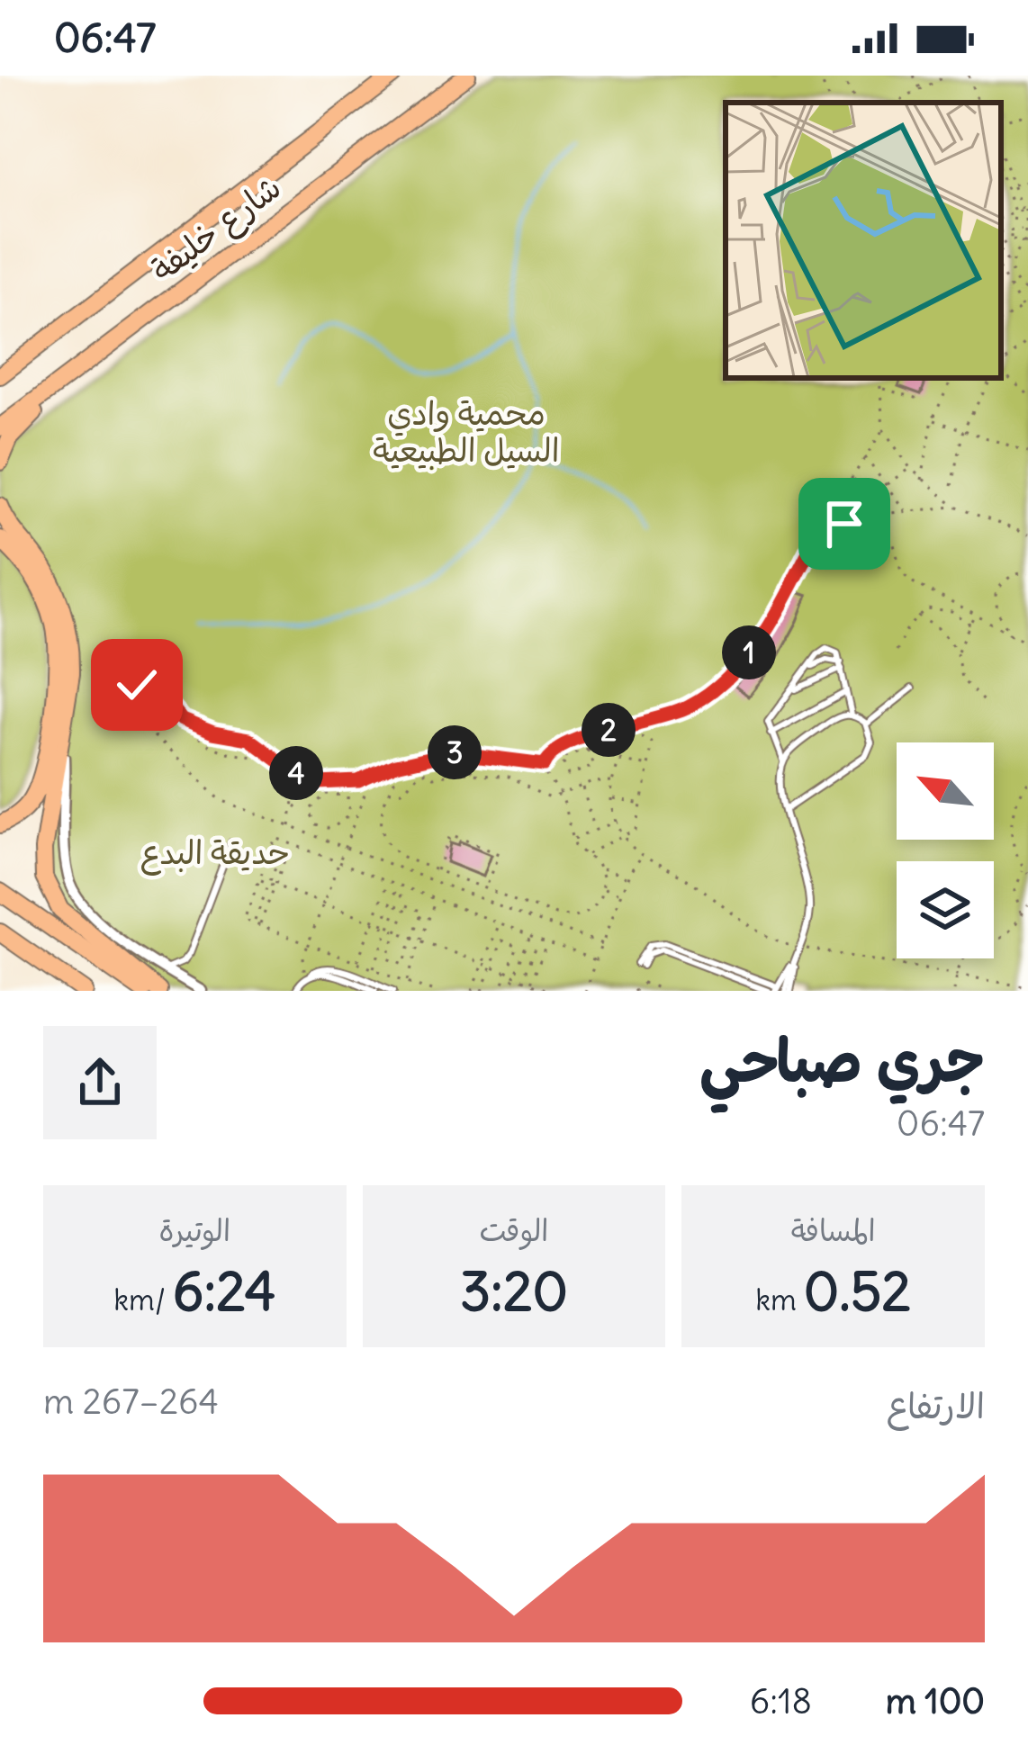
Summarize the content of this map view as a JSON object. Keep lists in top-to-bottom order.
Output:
{
  "streets": {
    "main road": ["شارع خليفة"]
  },
  "parks": ["محمية وادي السيل الطبيعية", "حديقة البدع"],
  "north": "top left",
  "page": {
    "status": "06:47",
    "pins": [
      "1",
      "2",
      "3",
      "4"
    ],
    "heading": ["جري صباحي", "06:47"],
    "stats": [
      ["المسافة", "0.52 km"],
      ["الوقت", "3:20"],
      ["الوتيرة", "6:24 /km"]
    ],
    "chart": ["الارتفاع", "264–267 m"],
    "list": [
      {
        "name": "100 m",
        "note": "6:18"
      }
    ]
  }
}
